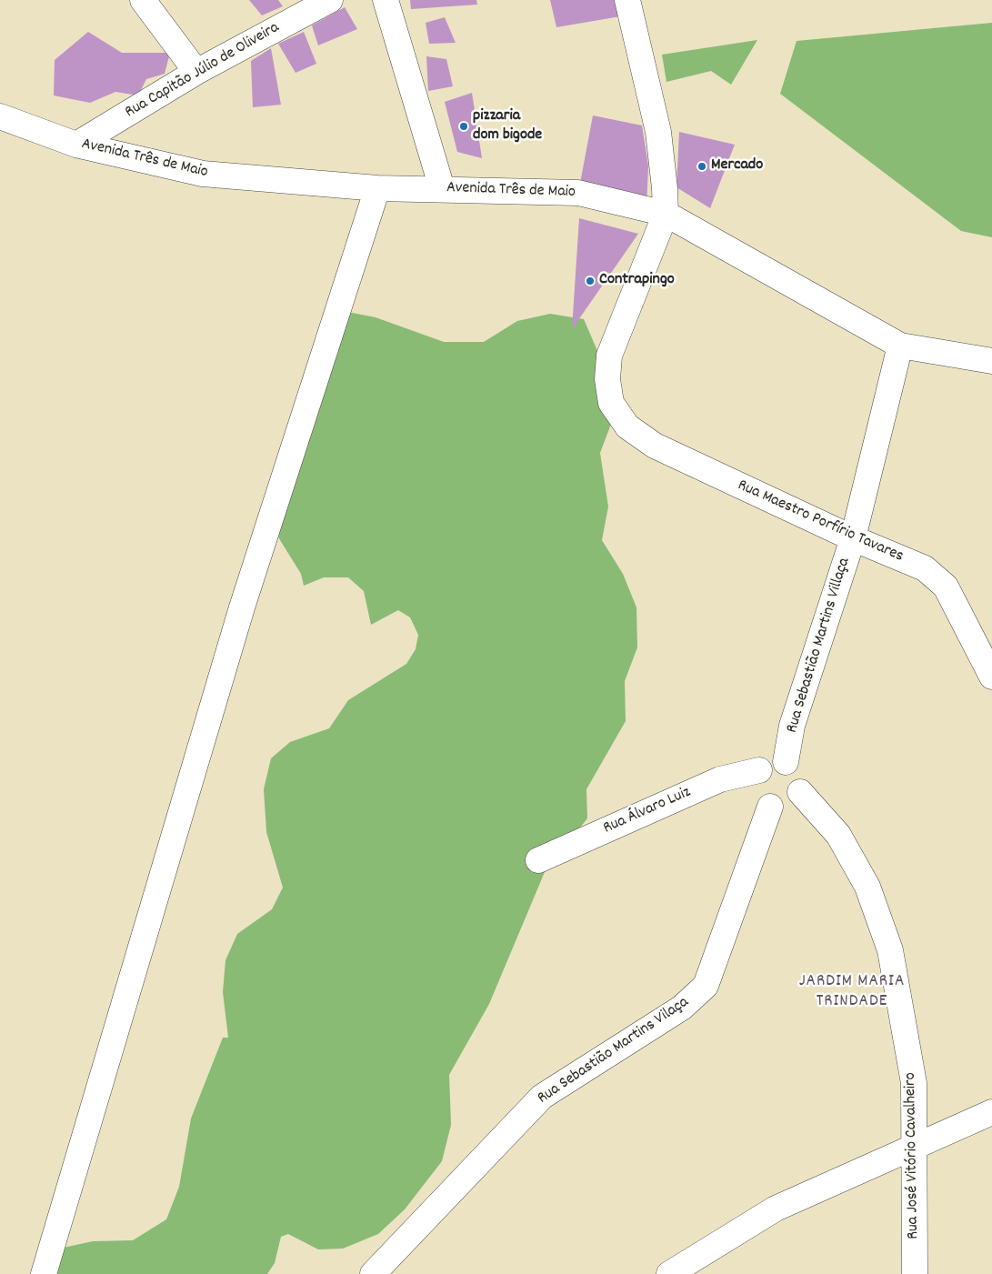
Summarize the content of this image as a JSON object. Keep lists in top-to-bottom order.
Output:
{
  "streets": {
    "street": [
      "Rua Capitão Júlio de Oliveira",
      "Avenida Três de Maio",
      "Rua Maestro Porfírio Tavares",
      "Rua Sebastião Martins Villaça",
      "Rua Álvaro Luiz",
      "Rua Sebastião Martins Vilaça",
      "Rua José Vitório Cavalheiro"
    ]
  },
  "crossings": [
    ["Rua Capitão Júlio de Oliveira", "Avenida Três de Maio"],
    ["Avenida Três de Maio", "Rua Maestro Porfírio Tavares"],
    ["Avenida Três de Maio", "Rua Sebastião Martins Villaça"],
    ["Rua Maestro Porfírio Tavares", "Rua Sebastião Martins Villaça"],
    ["Rua Sebastião Martins Villaça", "Rua Álvaro Luiz"],
    ["Rua Sebastião Martins Villaça", "Rua Sebastião Martins Vilaça"],
    ["Rua Sebastião Martins Villaça", "Rua José Vitório Cavalheiro"],
    ["Rua Álvaro Luiz", "Rua Sebastião Martins Vilaça"],
    ["Rua Álvaro Luiz", "Rua José Vitório Cavalheiro"],
    ["Rua Sebastião Martins Vilaça", "Rua José Vitório Cavalheiro"]
  ],
  "districts": ["JARDIM MARIA TRINDADE"],
  "places": ["pizzaria dom bigode", "Mercado", "Contrapingo"]
}
